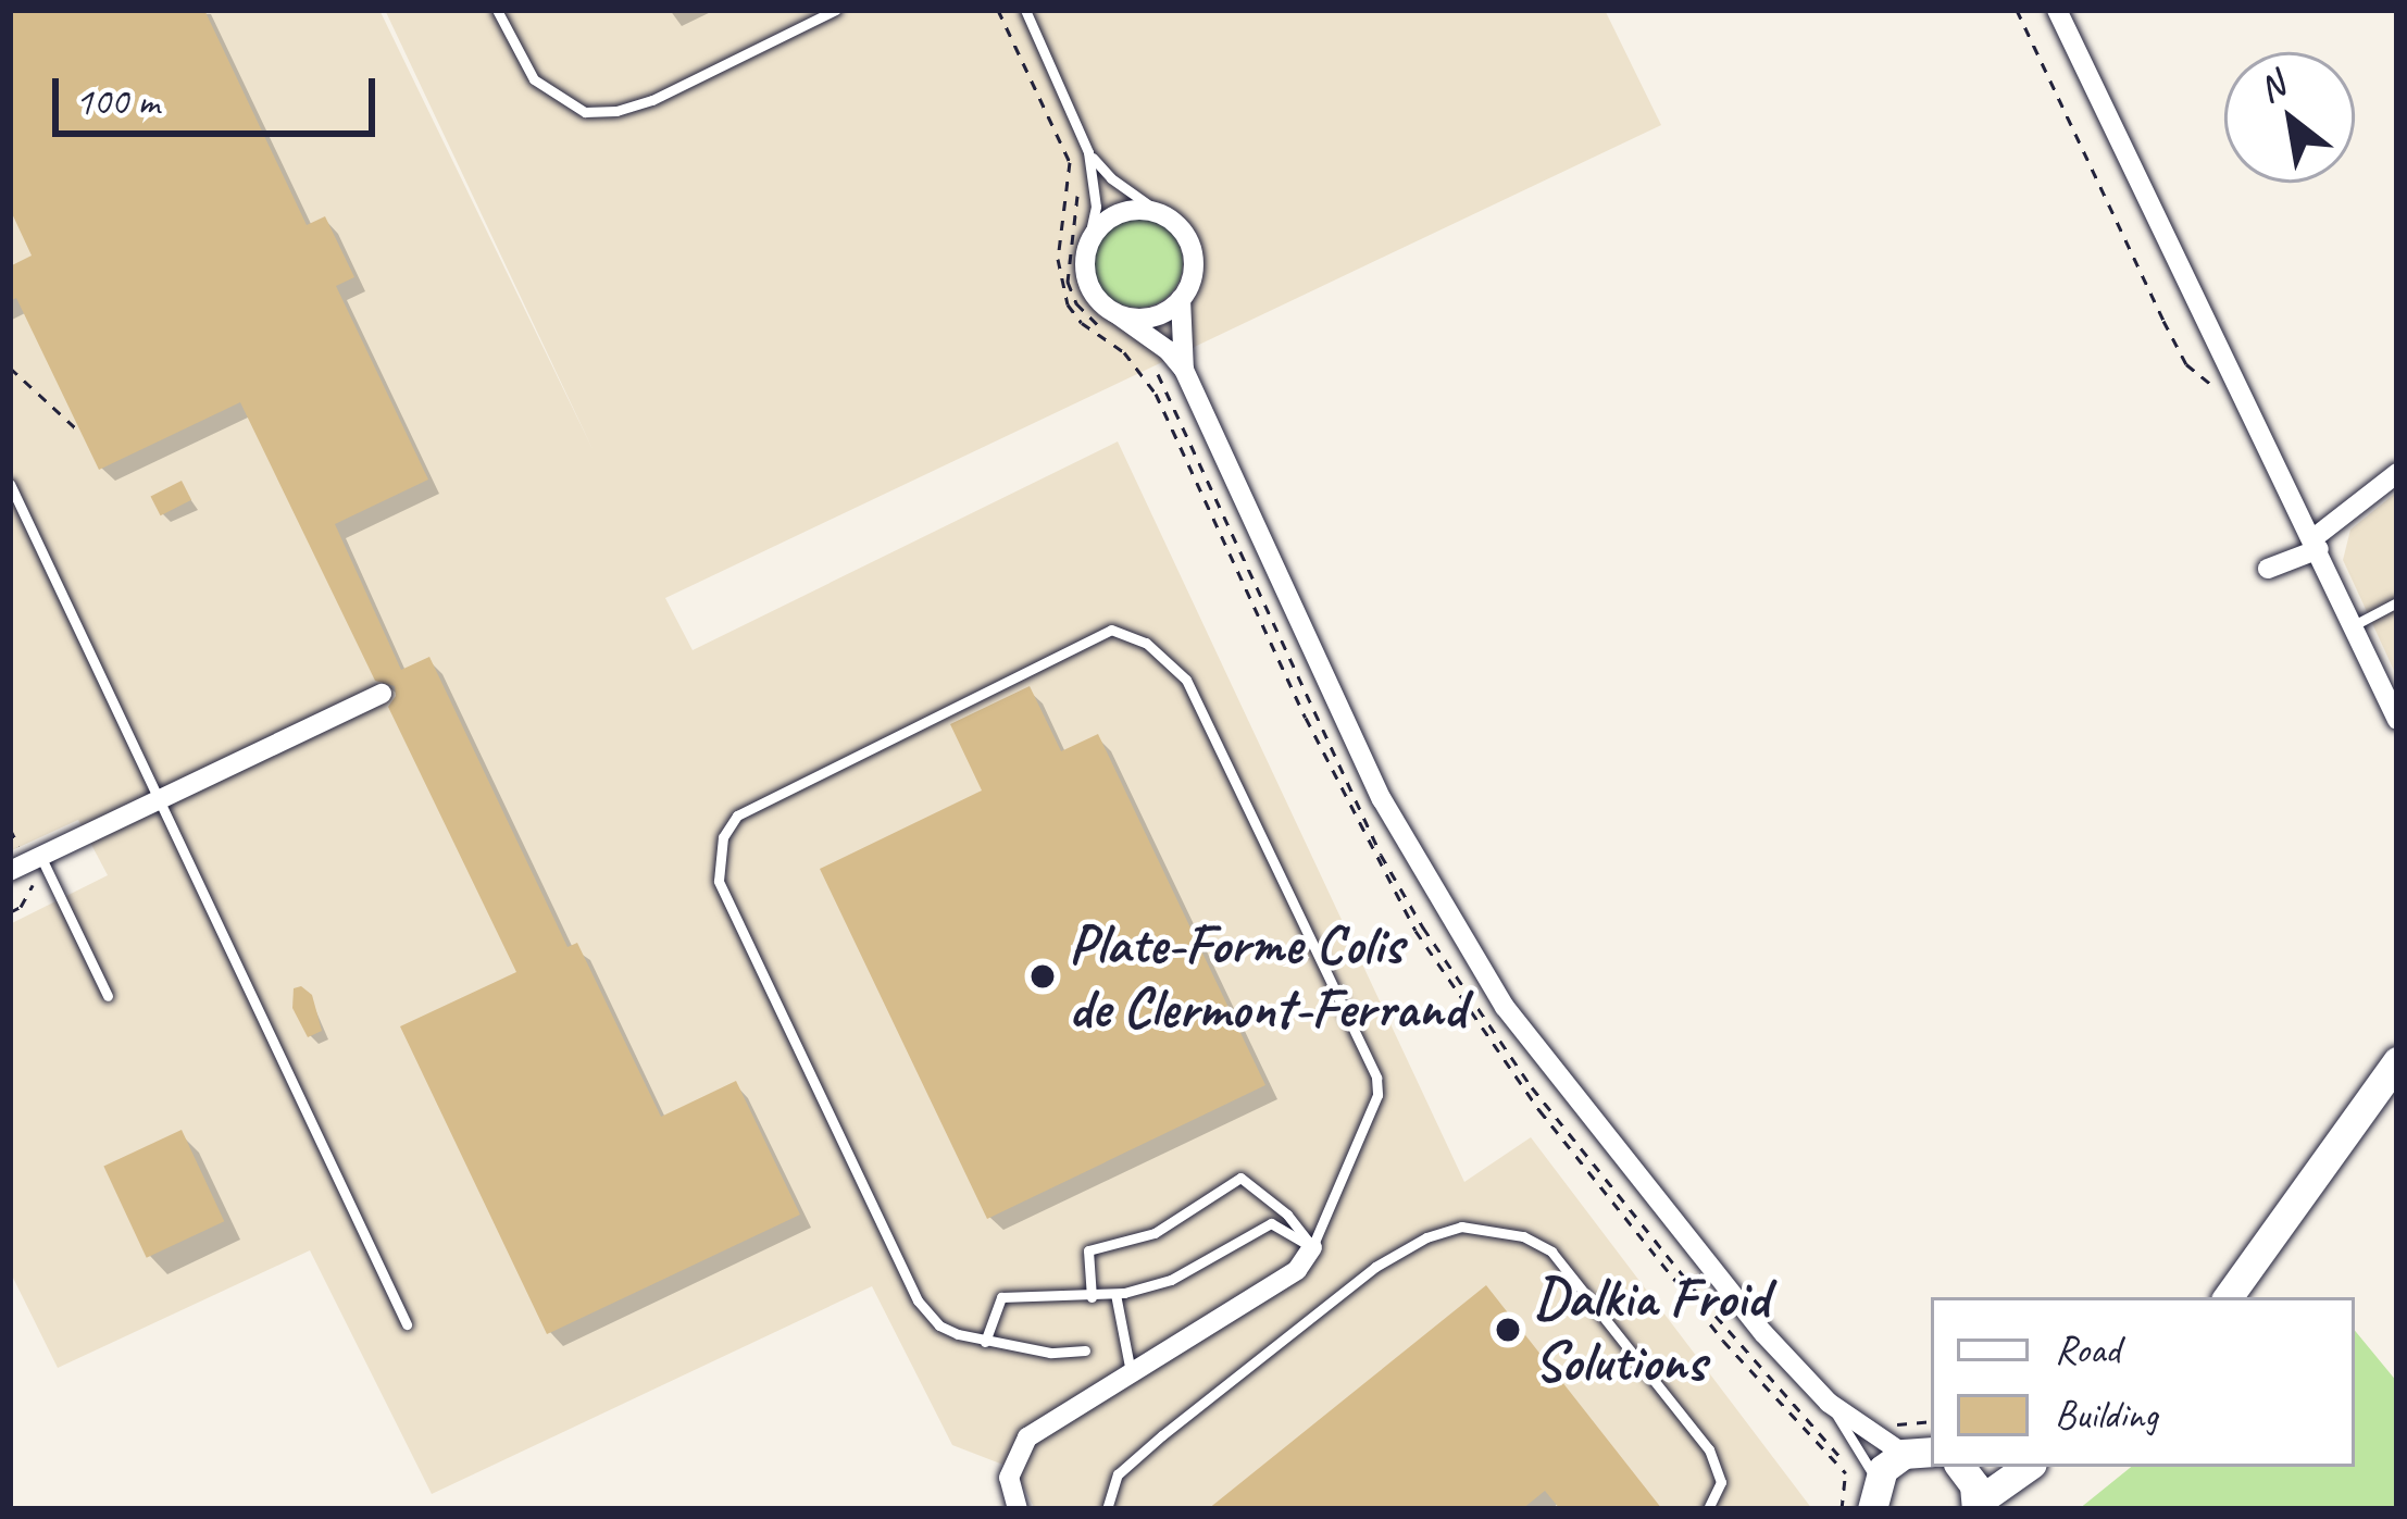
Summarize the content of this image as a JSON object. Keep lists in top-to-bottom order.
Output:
{
  "places": ["Plate-Forme Colis de Clermont-Ferrand", "Dalkia Froid Solutions"],
  "legend": ["Road", "Building"],
  "scale_bar": "100 m",
  "north": "top left"
}
